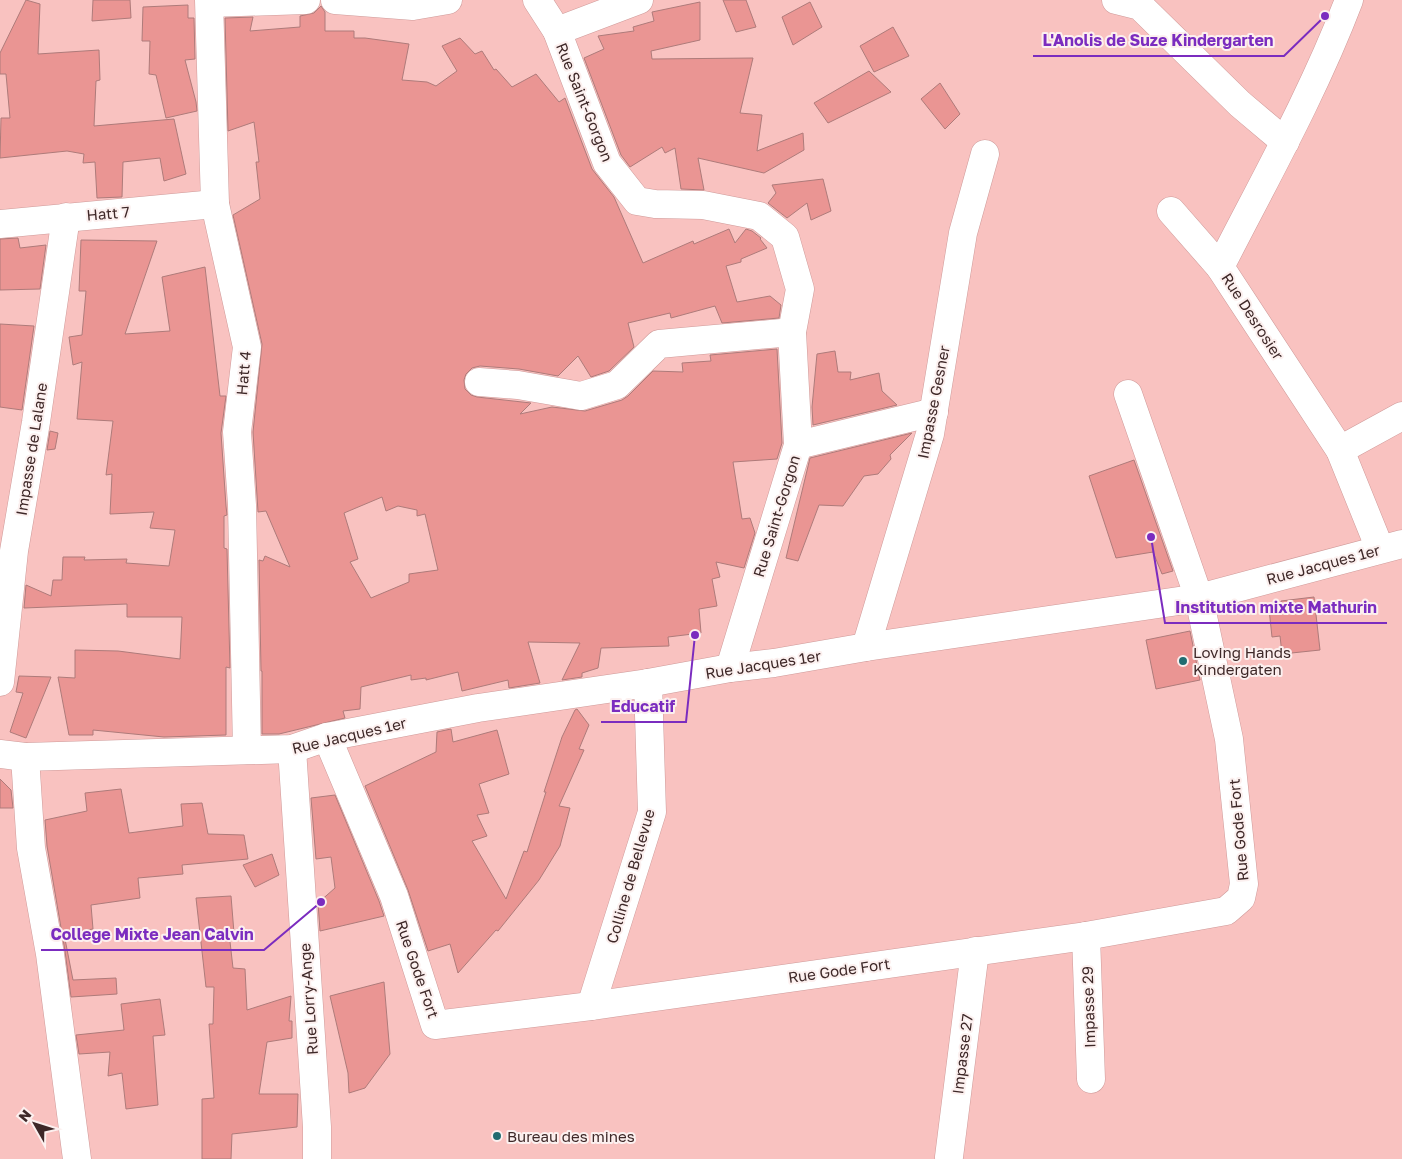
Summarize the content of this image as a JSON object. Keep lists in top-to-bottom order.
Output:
{
  "streets": {
    "street": [
      "Rue Saint-Gorgon",
      "Hatt 7",
      "Rue Desrosier",
      "Hatt 4",
      "Impasse Gesner",
      "Impasse de Lalane",
      "Rue Jacques 1er",
      "Rue Gode Fort",
      "Colline de Bellevue",
      "Rue Lorry-Ange",
      "Impasse 29",
      "Impasse 27"
    ]
  },
  "crossings": [
    ["Rue Saint-Gorgon", "Rue Jacques 1er"],
    ["Hatt 7", "Hatt 4"],
    ["Hatt 7", "Impasse de Lalane"],
    ["Rue Desrosier", "Rue Jacques 1er"],
    ["Hatt 4", "Rue Jacques 1er"],
    ["Impasse Gesner", "Rue Jacques 1er"],
    ["Rue Jacques 1er", "Rue Gode Fort"],
    ["Rue Jacques 1er", "Colline de Bellevue"],
    ["Rue Jacques 1er", "Rue Lorry-Ange"],
    ["Rue Gode Fort", "Colline de Bellevue"],
    ["Rue Gode Fort", "Impasse 29"],
    ["Rue Gode Fort", "Impasse 27"]
  ],
  "places": [
    "L'Anolis de Suze Kindergarten",
    "Institution mixte Mathurin",
    "Educatif",
    "Loving Hands Kindergaten",
    "College Mixte Jean Calvin",
    "Bureau des mines"
  ],
  "north": "top left"
}
